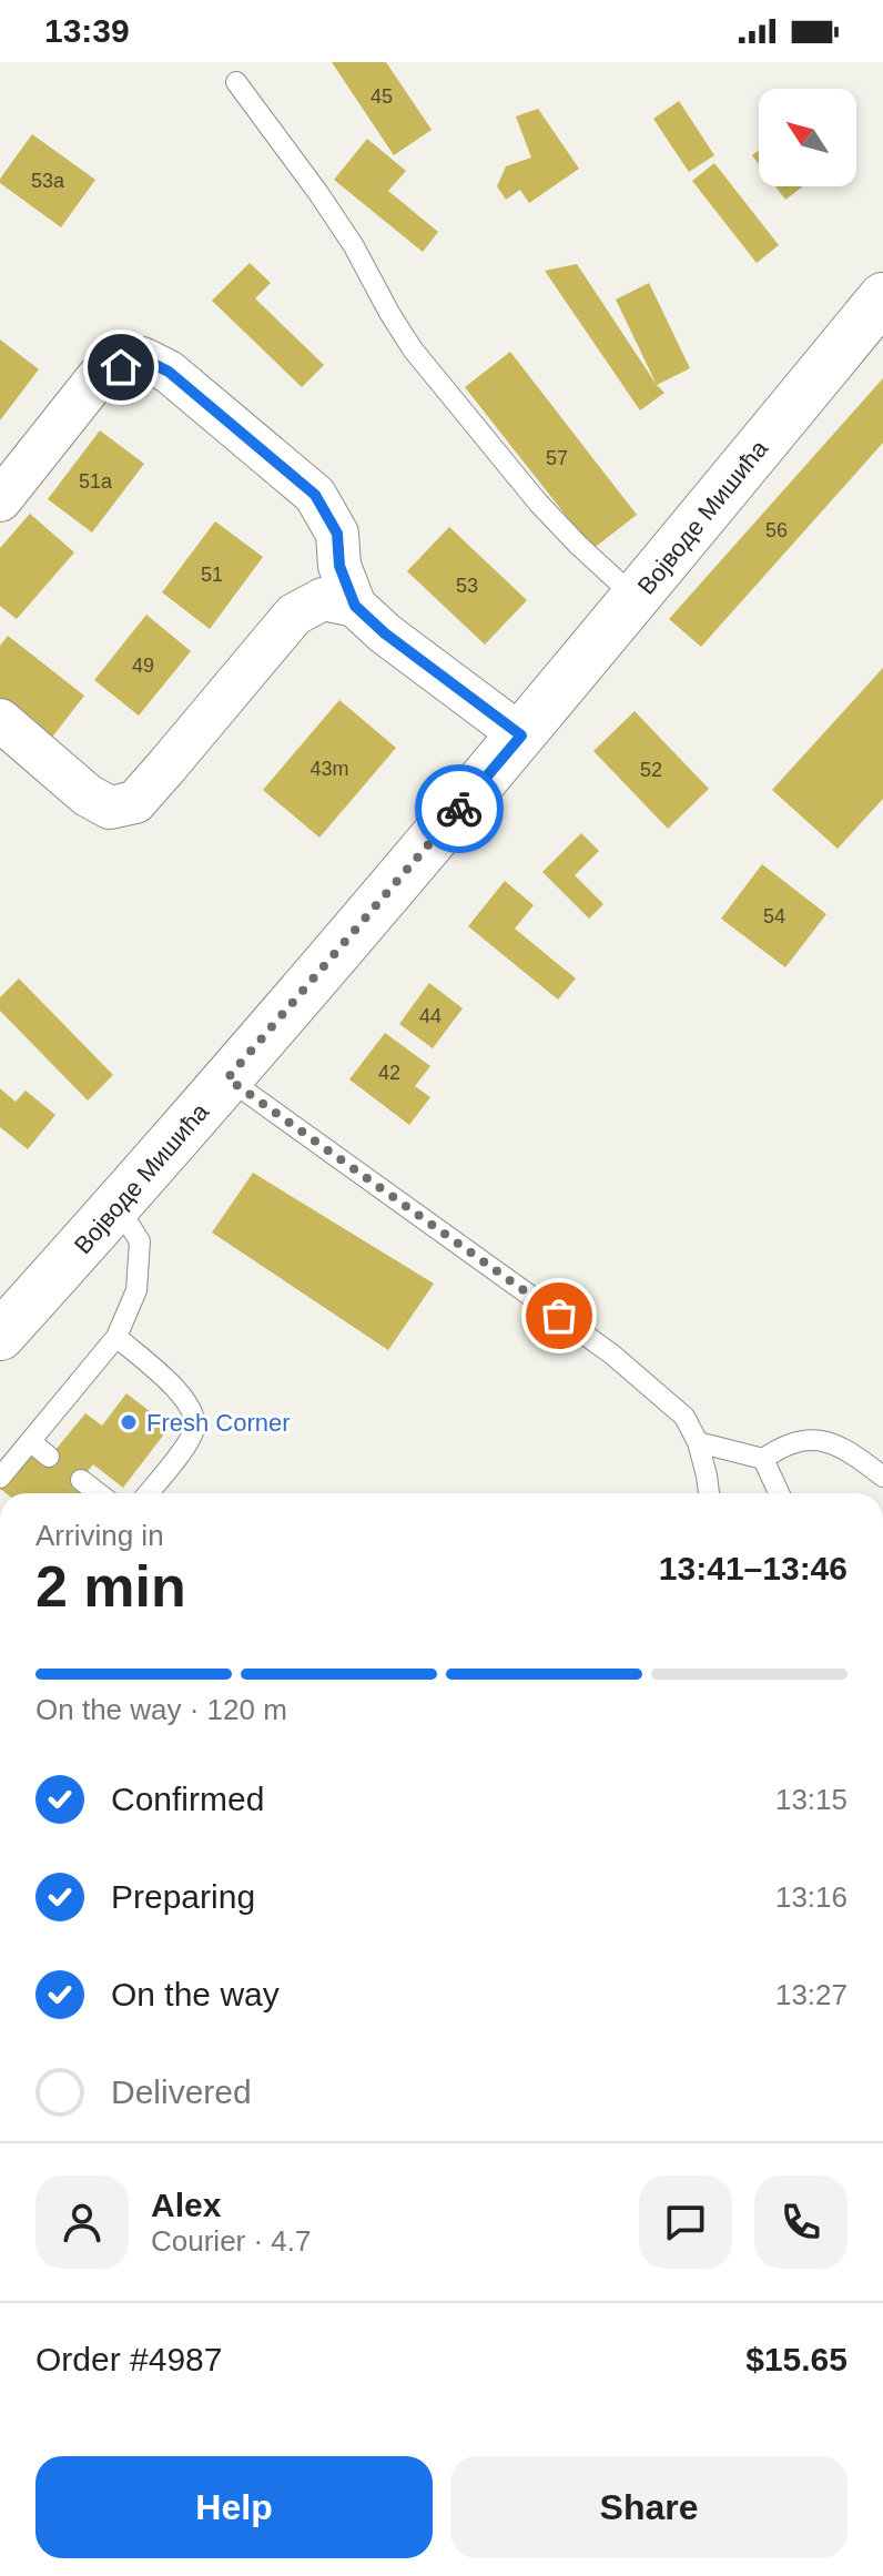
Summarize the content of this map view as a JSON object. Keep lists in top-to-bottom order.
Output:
{
  "streets": {
    "main road": ["Војводе Мишића"]
  },
  "places": ["Fresh Corner"],
  "house_numbers": [
    "45",
    "53a",
    "57",
    "51a",
    "56",
    "51",
    "53",
    "49",
    "43m",
    "52",
    "54",
    "44",
    "42"
  ],
  "north": "top left",
  "page": {
    "status": "13:39",
    "heading": ["2 min", "Arriving in", "13:41–13:46"],
    "panel": [
      "Alex",
      "Courier · 4.7",
      "Order #4987",
      "$15.65"
    ],
    "bar": "On the way · 120 m",
    "list": [
      ["Confirmed", "13:15"],
      ["Preparing", "13:16"],
      ["On the way", "13:27"],
      "Delivered"
    ],
    "buttons": ["Help", "Share"]
  }
}
